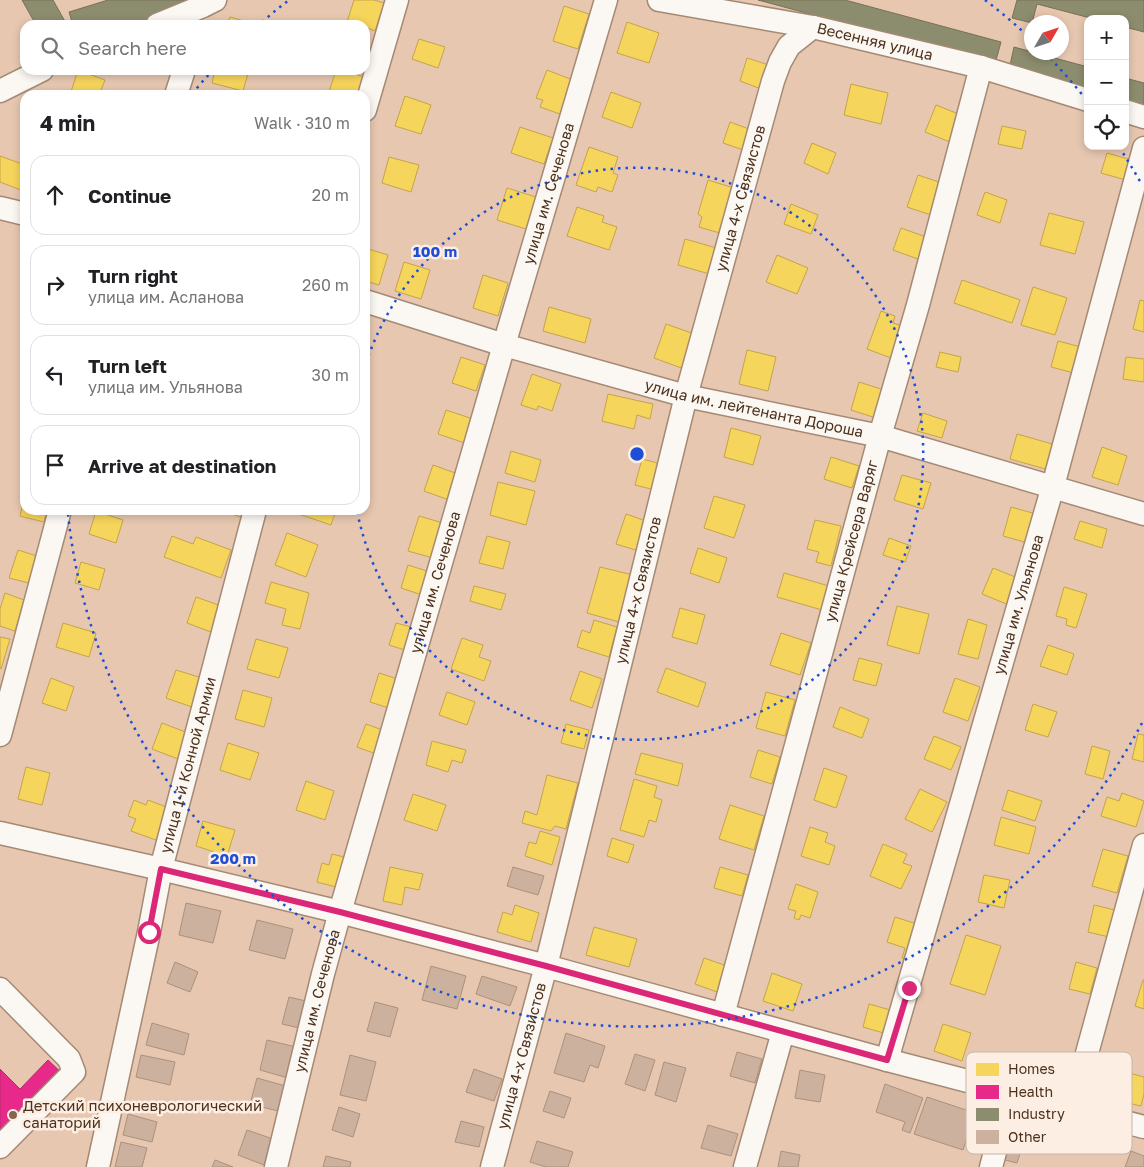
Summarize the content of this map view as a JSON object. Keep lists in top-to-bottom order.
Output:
{
  "streets": {
    "street": [
      "Весенняя улица",
      "улица им. Сеченова",
      "улица 4-х Связистов",
      "улица им. лейтенанта Дороша",
      "улица Крейсера Варяг",
      "улица им. Ульянова",
      "улица 1-й Конной Армии"
    ]
  },
  "crossings": [
    ["Весенняя улица", "улица 4-х Связистов"],
    ["Весенняя улица", "улица Крейсера Варяг"],
    ["улица им. Сеченова", "улица им. лейтенанта Дороша"],
    ["улица 4-х Связистов", "улица им. лейтенанта Дороша"],
    ["улица им. лейтенанта Дороша", "улица Крейсера Варяг"],
    ["улица им. лейтенанта Дороша", "улица им. Ульянова"]
  ],
  "places": ["Детский психоневрологический санаторий"],
  "legend": [
    "Homes",
    "Health",
    "Industry",
    "Other"
  ],
  "north": "top right",
  "page": {
    "map_buttons": ["+", "−"],
    "search": "Search here",
    "heading": ["4 min", "Walk · 310 m"],
    "list": [
      ["Continue", "20 m"],
      ["Turn right", "улица им. Асланова", "260 m"],
      ["Turn left", "улица им. Ульянова", "30 m"],
      "Arrive at destination"
    ]
  },
  "rings": ["100 m", "200 m"]
}
